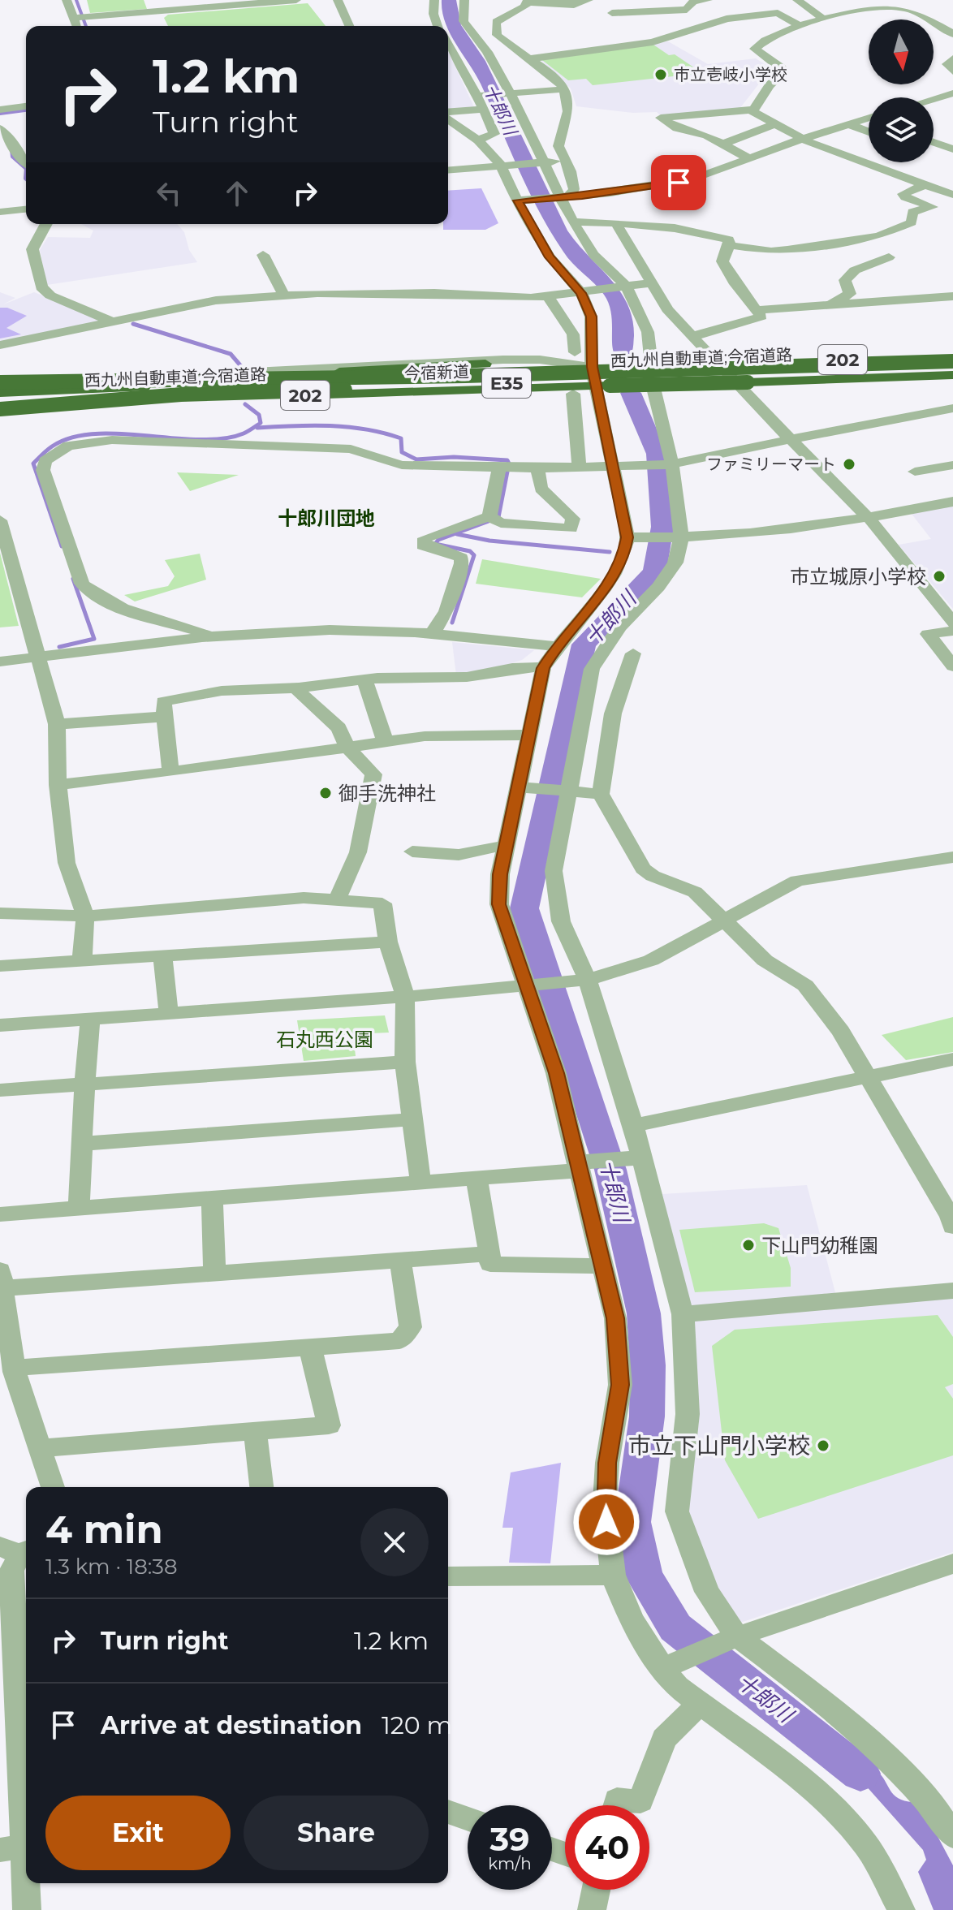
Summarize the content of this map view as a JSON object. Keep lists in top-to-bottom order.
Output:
{
  "streets": {
    "highway": [
      "西九州自動車道;今宿道路",
      "202",
      "今宿新道",
      "E35"
    ]
  },
  "crossings": [
    ["西九州自動車道;今宿道路", "今宿新道"]
  ],
  "districts": ["十郎川団地"],
  "water": ["十郎川"],
  "parks": ["石丸西公園"],
  "places": [
    "市立壱岐小学校",
    "ファミリーマート",
    "市立城原小学校",
    "御手洗神社",
    "下山門幼稚園",
    "市立下山門小学校"
  ],
  "north": "bottom",
  "page": {
    "turn": ["1.2 km", "Turn right"],
    "heading": ["4 min", "1.3 km · 18:38"],
    "list": [
      {
        "name": "Turn right",
        "value": "1.2 km"
      },
      {
        "name": "Arrive at destination",
        "value": "120 m"
      }
    ],
    "buttons": ["Exit", "Share"],
    "speed": "39 km/h",
    "limit": "40"
  }
}
